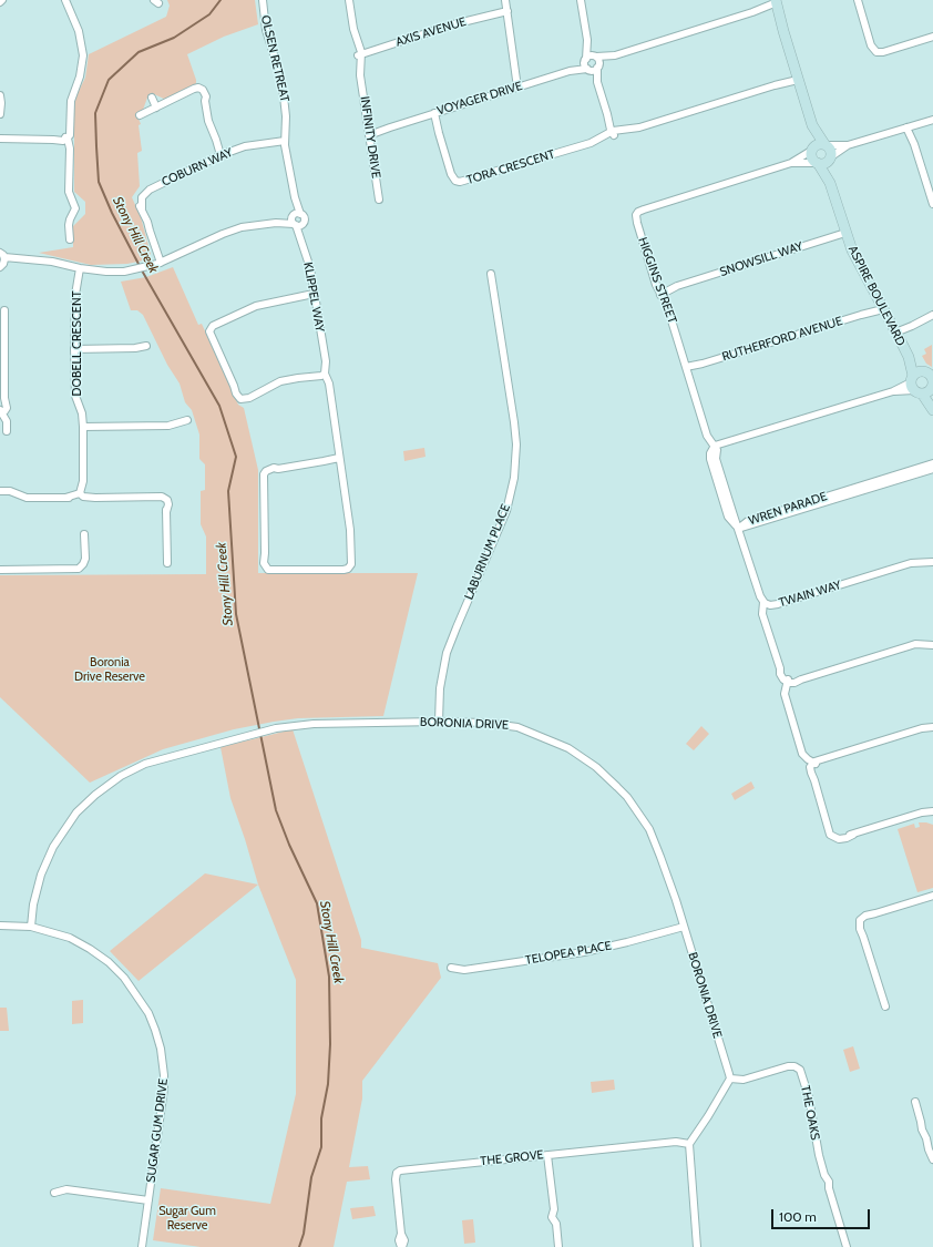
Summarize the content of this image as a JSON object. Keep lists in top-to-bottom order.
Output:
{
  "streets": {
    "street": [
      "AXIS AVENUE",
      "OLSEN RETREAT",
      "VOYAGER DRIVE",
      "INFINITY DRIVE",
      "COBURN WAY",
      "TORA CRESCENT",
      "SNOWSILL WAY",
      "HIGGINS STREET",
      "ASPIRE BOULEVARD",
      "KLIPPEL WAY",
      "RUTHERFORD AVENUE",
      "DOBELL CRESCENT",
      "WREN PARADE",
      "LABURNUM PLACE",
      "TWAIN WAY",
      "BORONIA DRIVE",
      "TELOPEA PLACE",
      "THE OAKS",
      "SUGAR GUM DRIVE",
      "THE GROVE"
    ]
  },
  "crossings": [
    ["AXIS AVENUE", "INFINITY DRIVE"],
    ["OLSEN RETREAT", "COBURN WAY"],
    ["OLSEN RETREAT", "KLIPPEL WAY"],
    ["VOYAGER DRIVE", "INFINITY DRIVE"],
    ["VOYAGER DRIVE", "TORA CRESCENT"],
    ["SNOWSILL WAY", "HIGGINS STREET"],
    ["SNOWSILL WAY", "ASPIRE BOULEVARD"],
    ["HIGGINS STREET", "ASPIRE BOULEVARD"],
    ["HIGGINS STREET", "RUTHERFORD AVENUE"],
    ["HIGGINS STREET", "TWAIN WAY"],
    ["ASPIRE BOULEVARD", "RUTHERFORD AVENUE"],
    ["WREN PARADE", "TWAIN WAY"],
    ["LABURNUM PLACE", "BORONIA DRIVE"],
    ["BORONIA DRIVE", "TELOPEA PLACE"],
    ["BORONIA DRIVE", "THE OAKS"],
    ["BORONIA DRIVE", "SUGAR GUM DRIVE"]
  ],
  "water": ["Stony Hill Creek"],
  "parks": ["Boronia Drive Reserve", "Sugar Gum Reserve"],
  "scale_bar": "100 m"
}
